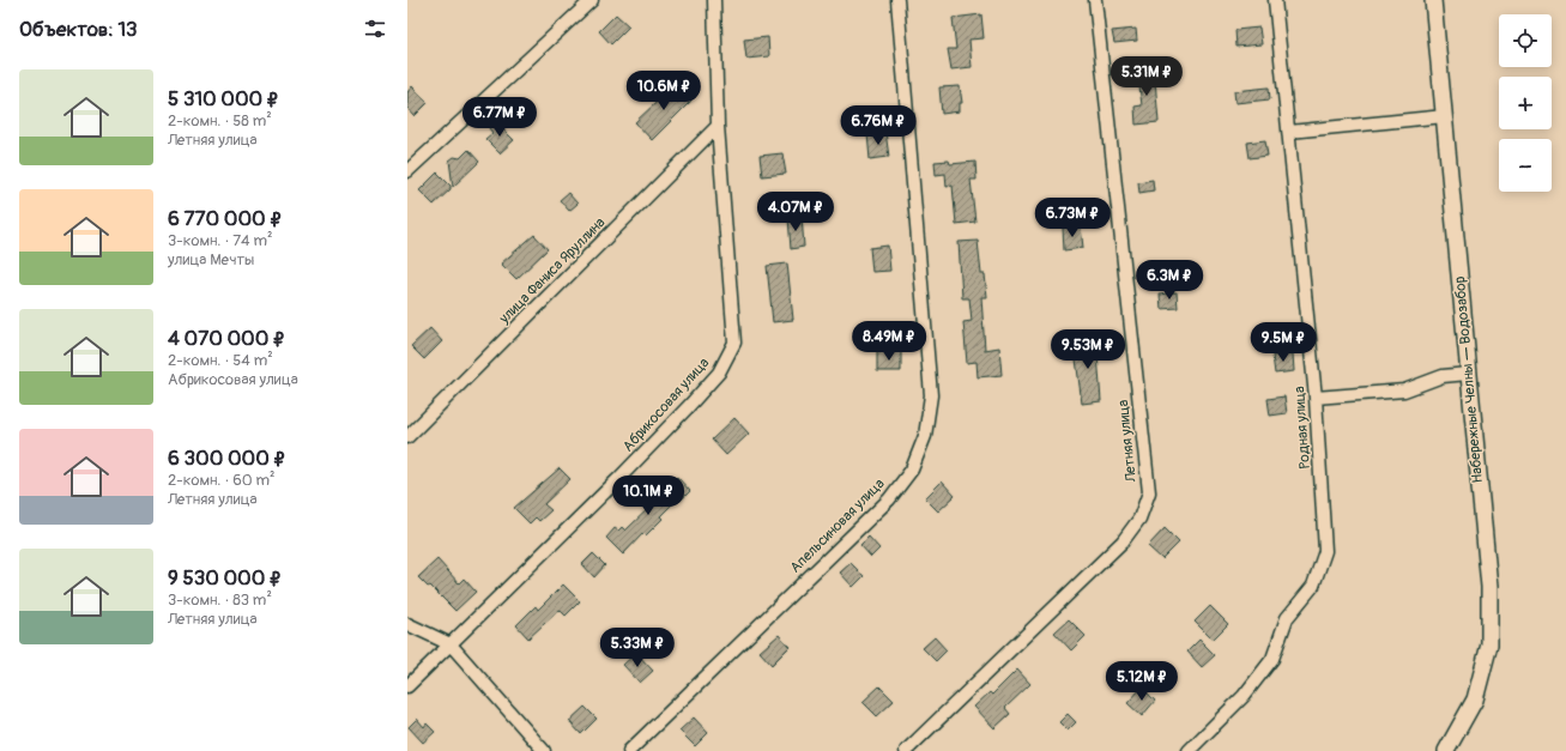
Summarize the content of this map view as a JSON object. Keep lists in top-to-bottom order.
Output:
{
  "streets": {
    "main road": ["Набережные Челны — Водозабор"],
    "street": [
      "улица Фаниса Яруллина",
      "Абрикосовая улица",
      "Родная улица",
      "Летняя улица",
      "Апельсиновая улица"
    ]
  },
  "crossings": [
    ["улица Фаниса Яруллина", "Абрикосовая улица"]
  ],
  "page": {
    "heading": "Объектов: 13",
    "map_buttons": ["+", "−"],
    "price": [
      "5.31M ₽",
      "10.6M ₽",
      "6.77M ₽",
      "6.76M ₽",
      "4.07M ₽",
      "6.73M ₽",
      "6.3M ₽",
      "8.49M ₽",
      "9.5M ₽",
      "9.53M ₽",
      "10.1M ₽",
      "5.33M ₽",
      "5.12M ₽"
    ],
    "list": [
      {
        "name": "5 310 000 ₽",
        "note": "2-комн. · 58 m² · Летняя улица"
      },
      {
        "name": "6 770 000 ₽",
        "note": "3-комн. · 74 m² · улица Мечты"
      },
      {
        "name": "4 070 000 ₽",
        "note": "2-комн. · 54 m² · Абрикосовая улица"
      },
      {
        "name": "6 300 000 ₽",
        "note": "2-комн. · 60 m² · Летняя улица"
      },
      {
        "name": "9 530 000 ₽",
        "note": "3-комн. · 83 m² · Летняя улица"
      }
    ]
  }
}
